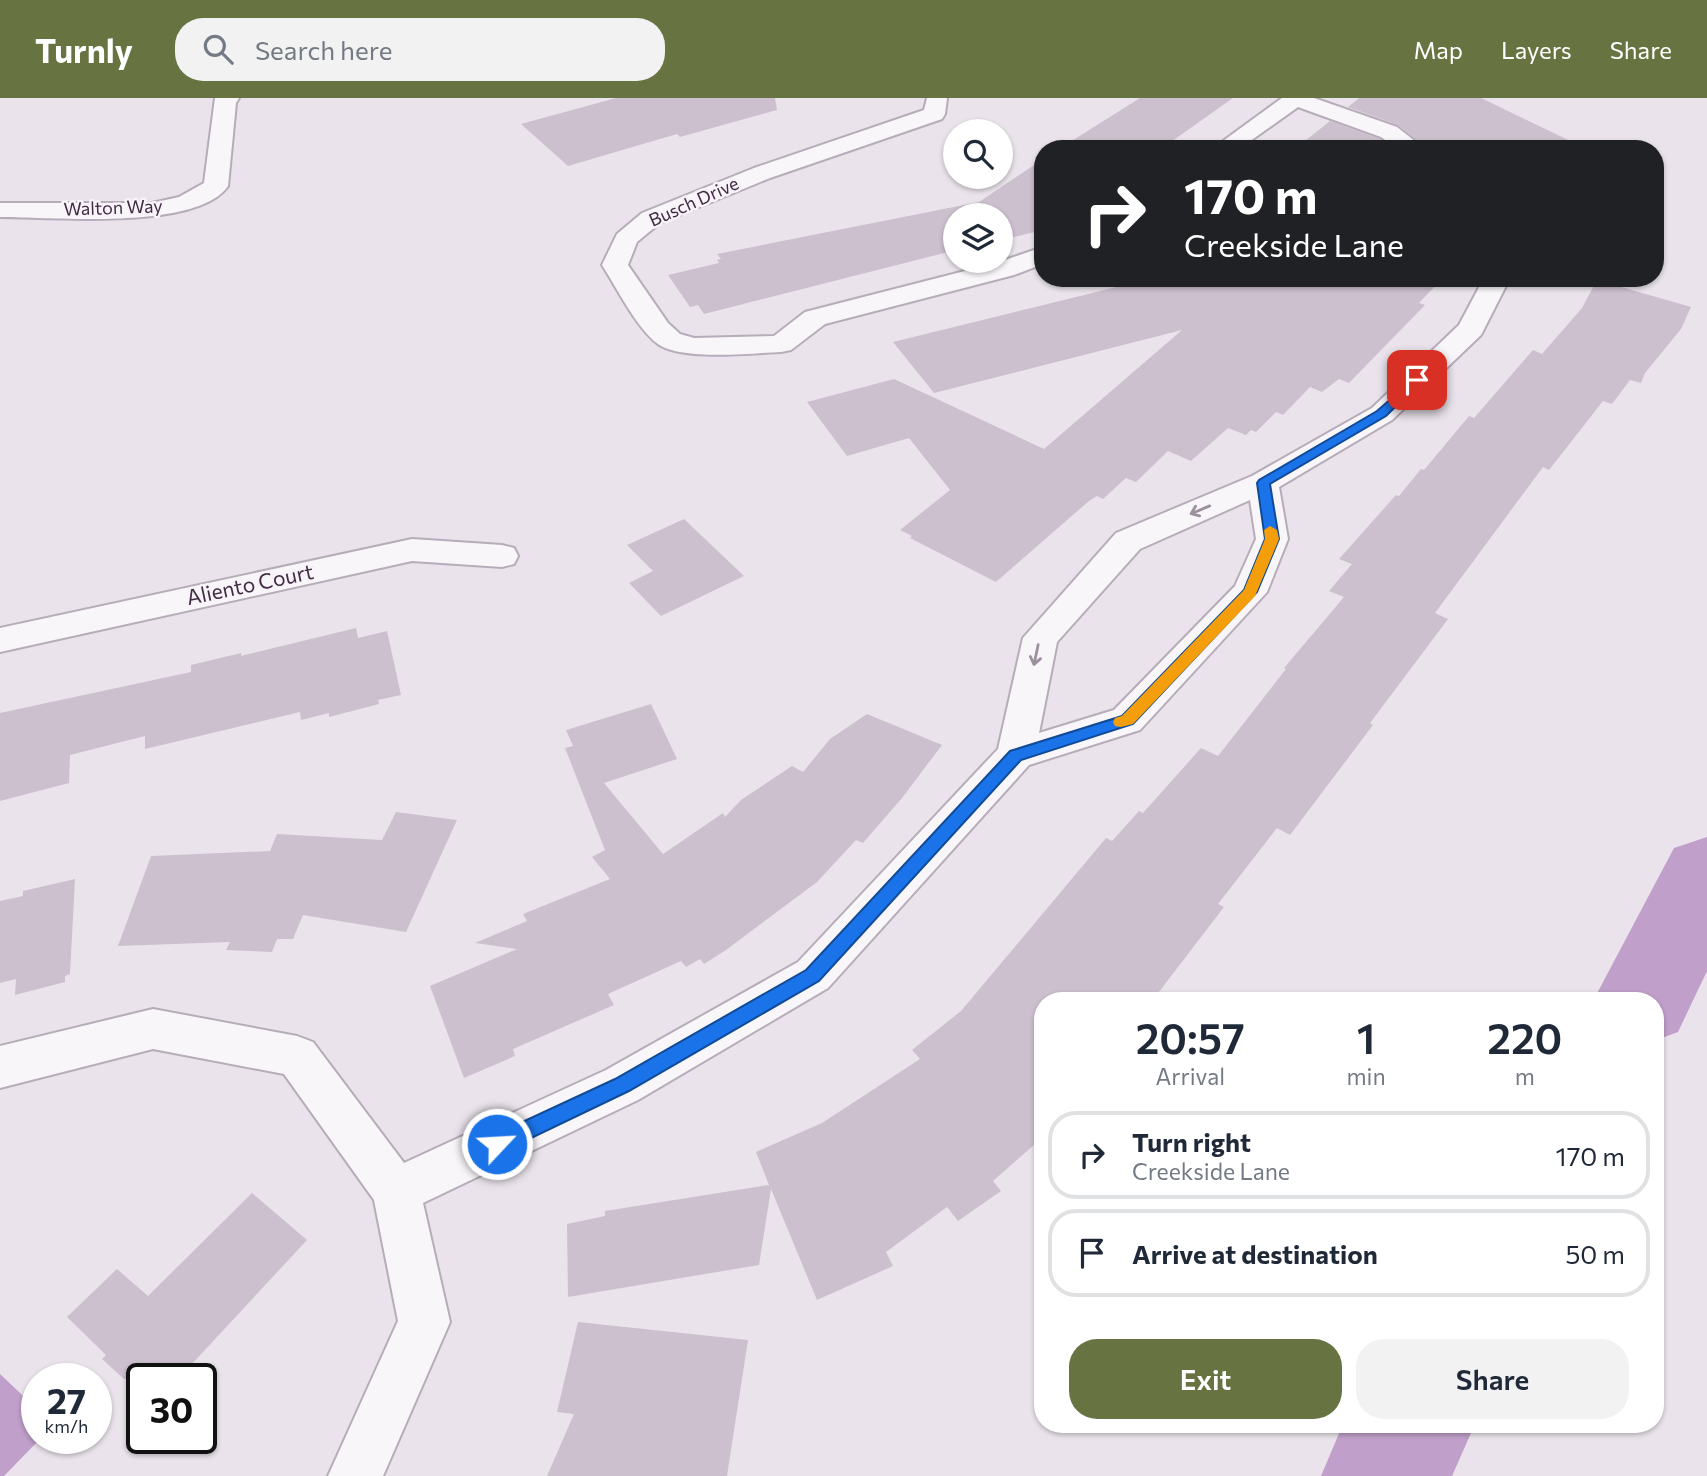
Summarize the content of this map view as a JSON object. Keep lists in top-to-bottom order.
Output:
{
  "streets": {
    "street": ["Busch Drive", "Walton Way", "Aliento Court"]
  },
  "page": {
    "header": "Turnly",
    "search": "Search here",
    "nav": ["Map", "Layers", "Share"],
    "turn": ["170 m", "Creekside Lane"],
    "eta": [
      "20:57",
      "Arrival",
      "1",
      "min",
      "220",
      "m"
    ],
    "list": [
      {
        "name": "Turn right",
        "note": "Creekside Lane",
        "value": "170 m"
      },
      {
        "name": "Arrive at destination",
        "value": "50 m"
      }
    ],
    "buttons": ["Exit", "Share"],
    "speed": "27 km/h",
    "limit": "30"
  }
}
